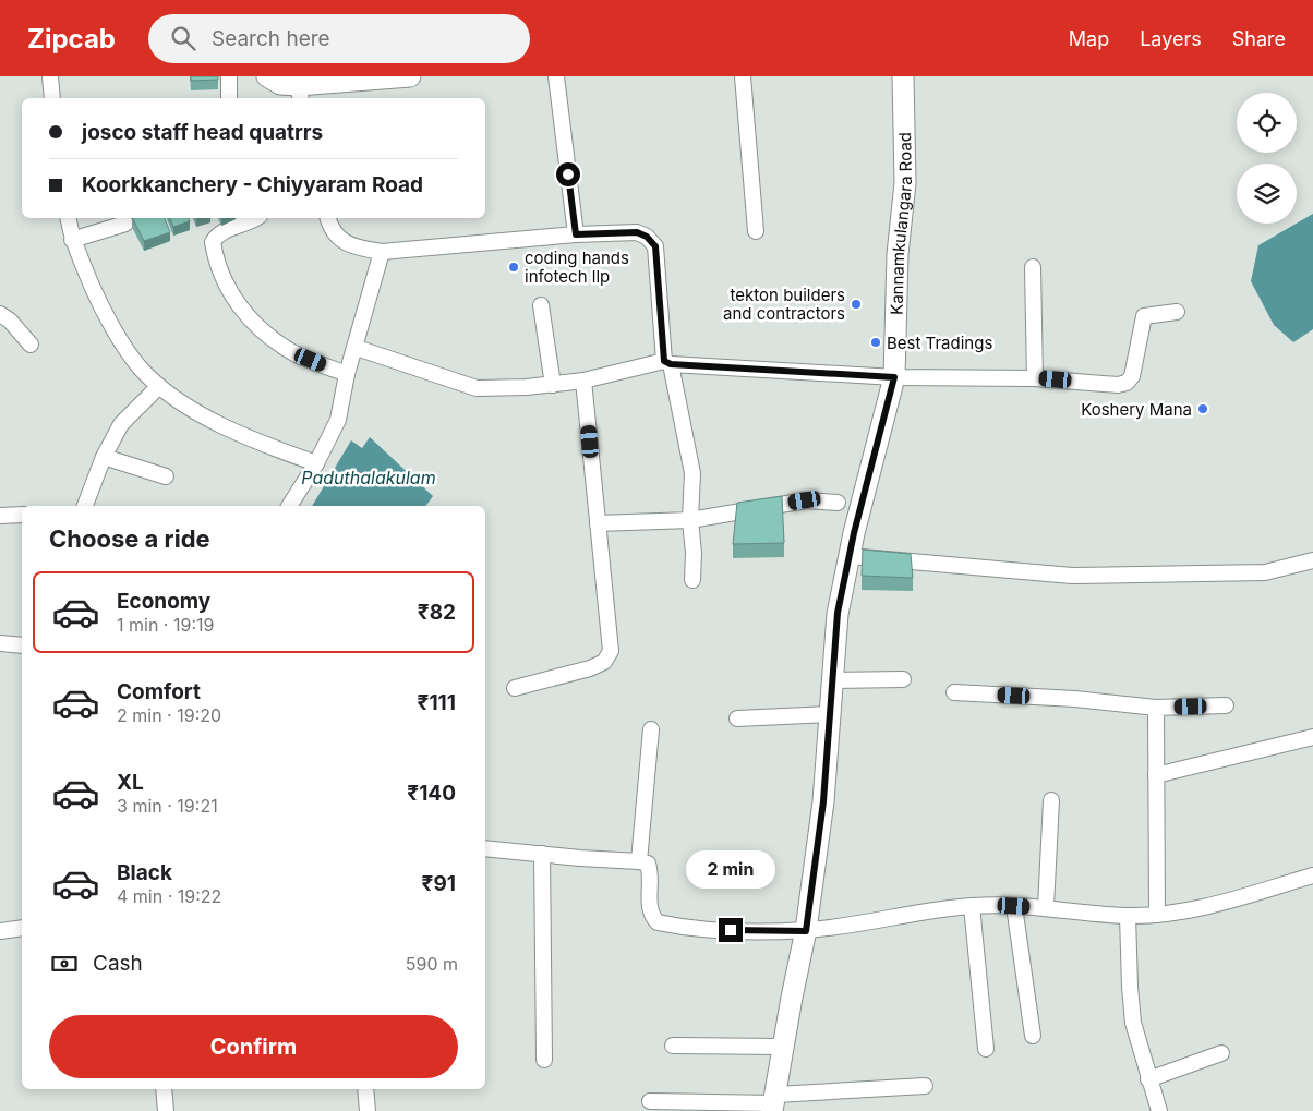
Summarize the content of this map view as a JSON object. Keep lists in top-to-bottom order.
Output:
{
  "streets": {
    "street": ["Kannamkulangara Road"]
  },
  "water": ["Paduthalakulam"],
  "places": [
    "coding hands infotech llp",
    "tekton builders and contractors",
    "Best Tradings",
    "Koshery Mana"
  ],
  "page": {
    "header": "Zipcab",
    "search": "Search here",
    "nav": ["Map", "Layers", "Share"],
    "banner": ["josco staff head quatrrs", "Koorkkanchery - Chiyyaram Road"],
    "heading": "Choose a ride",
    "list": [
      {
        "name": "Economy",
        "note": "1 min · 19:19",
        "value": "₹82"
      },
      {
        "name": "Comfort",
        "note": "2 min · 19:20",
        "value": "₹111"
      },
      {
        "name": "XL",
        "note": "3 min · 19:21",
        "value": "₹140"
      },
      {
        "name": "Black",
        "note": "4 min · 19:22",
        "value": "₹91"
      }
    ],
    "bubble": "2 min",
    "pay": ["Cash", "590 m"],
    "buttons": "Confirm"
  }
}
